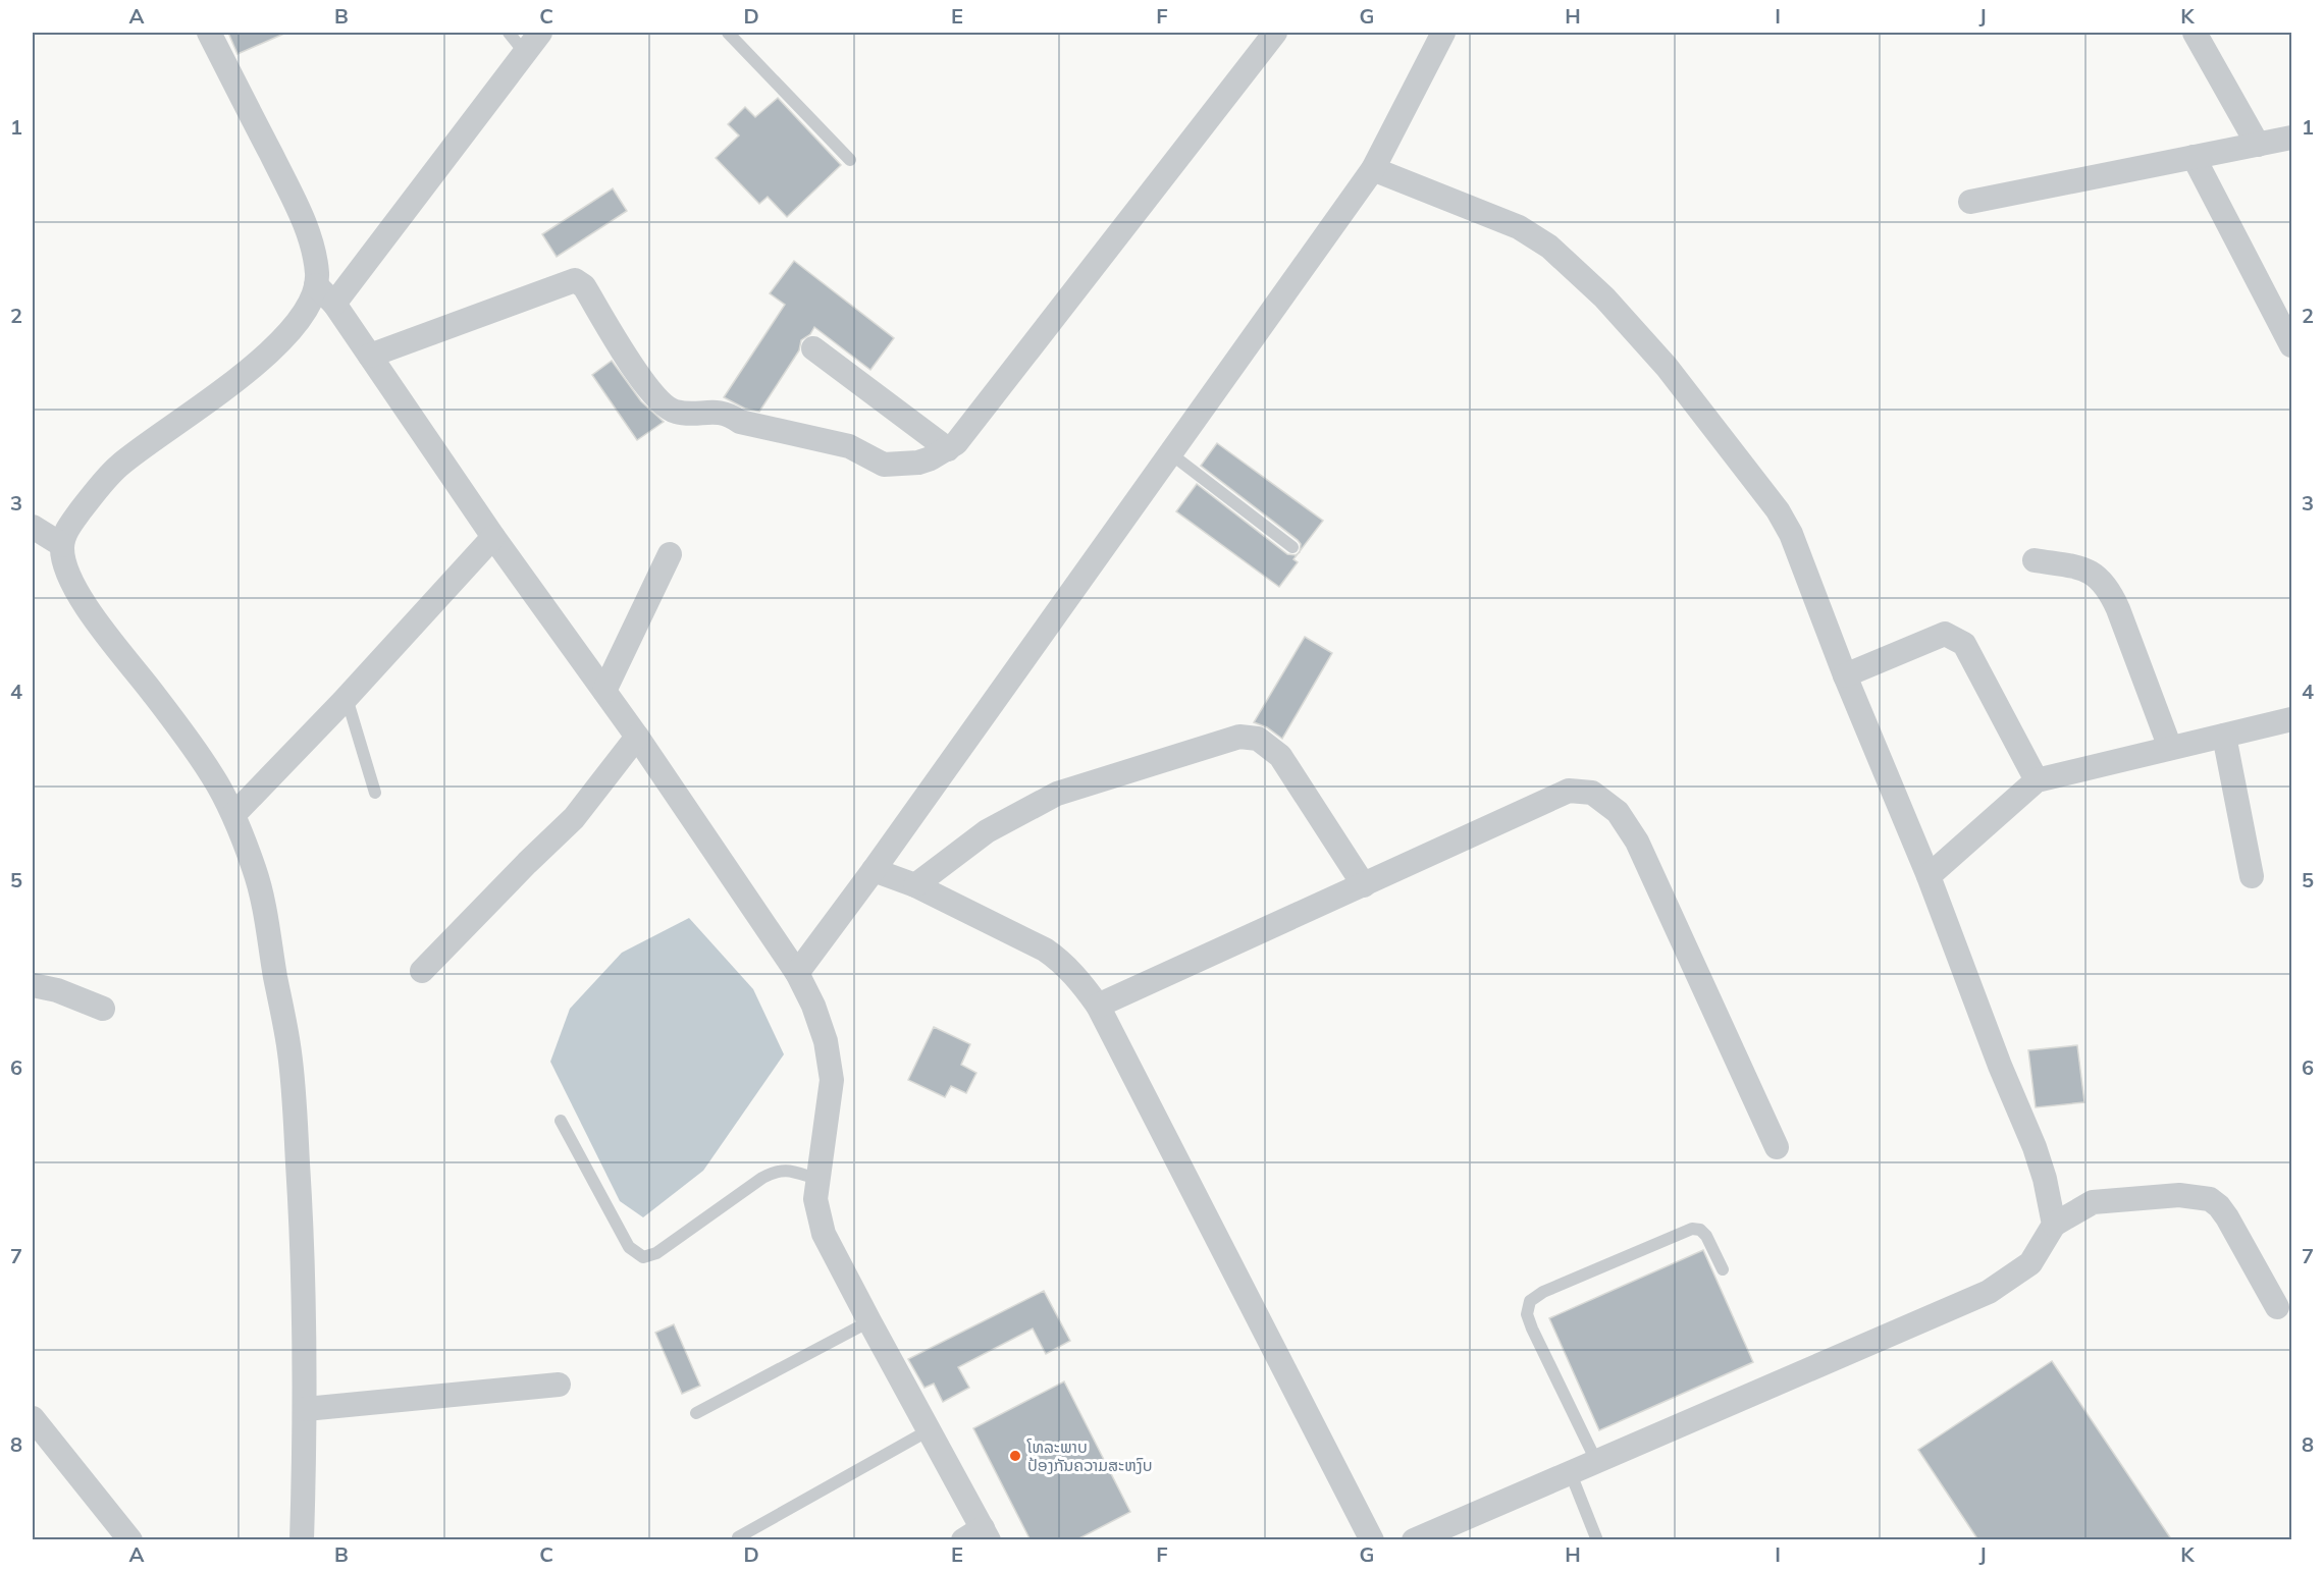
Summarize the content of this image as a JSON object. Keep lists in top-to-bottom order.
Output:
{
  "places": ["ໂທລະພາບ ປ້ອງກັນຄວາມສະຫງົບ"],
  "grid": {
    "columns": [
      "A",
      "B",
      "C",
      "D",
      "E",
      "F",
      "G",
      "H",
      "I",
      "J",
      "K"
    ],
    "rows": [
      "1",
      "2",
      "3",
      "4",
      "5",
      "6",
      "7",
      "8"
    ]
  }
}
